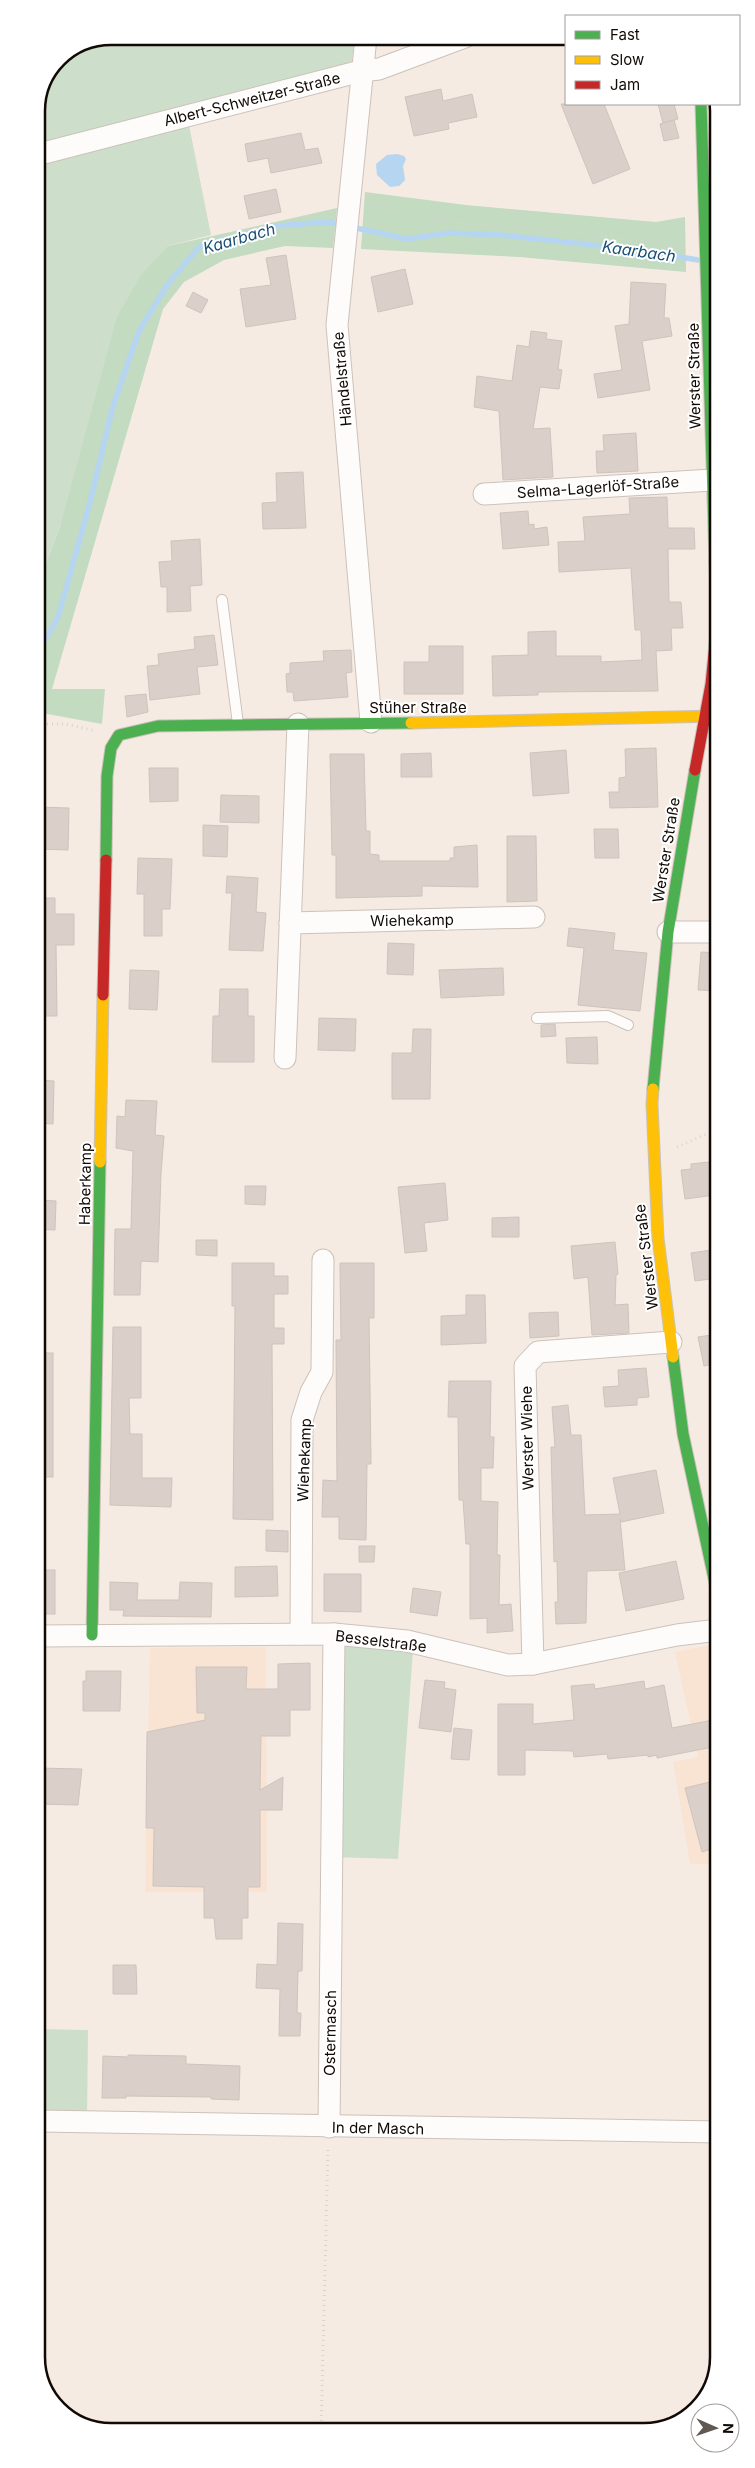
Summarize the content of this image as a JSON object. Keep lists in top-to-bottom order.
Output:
{
  "streets": {
    "street": [
      "Albert-Schweitzer-Straße",
      "Werster Straße",
      "Händelstraße",
      "Selma-Lagerlöf-Straße",
      "Stüher Straße",
      "Wiehekamp",
      "Haberkamp",
      "Werster Wiehe",
      "Besselstraße",
      "Ostermasch",
      "In der Masch"
    ]
  },
  "crossings": [
    ["Albert-Schweitzer-Straße", "Händelstraße"],
    ["Werster Straße", "Stüher Straße"],
    ["Werster Straße", "Werster Wiehe"],
    ["Händelstraße", "Stüher Straße"],
    ["Stüher Straße", "Haberkamp"],
    ["Wiehekamp", "Besselstraße"],
    ["Haberkamp", "Besselstraße"],
    ["Werster Wiehe", "Besselstraße"],
    ["Besselstraße", "Ostermasch"],
    ["Ostermasch", "In der Masch"]
  ],
  "water": ["Kaarbach"],
  "legend": ["Fast", "Slow", "Jam"],
  "north": "right"
}
